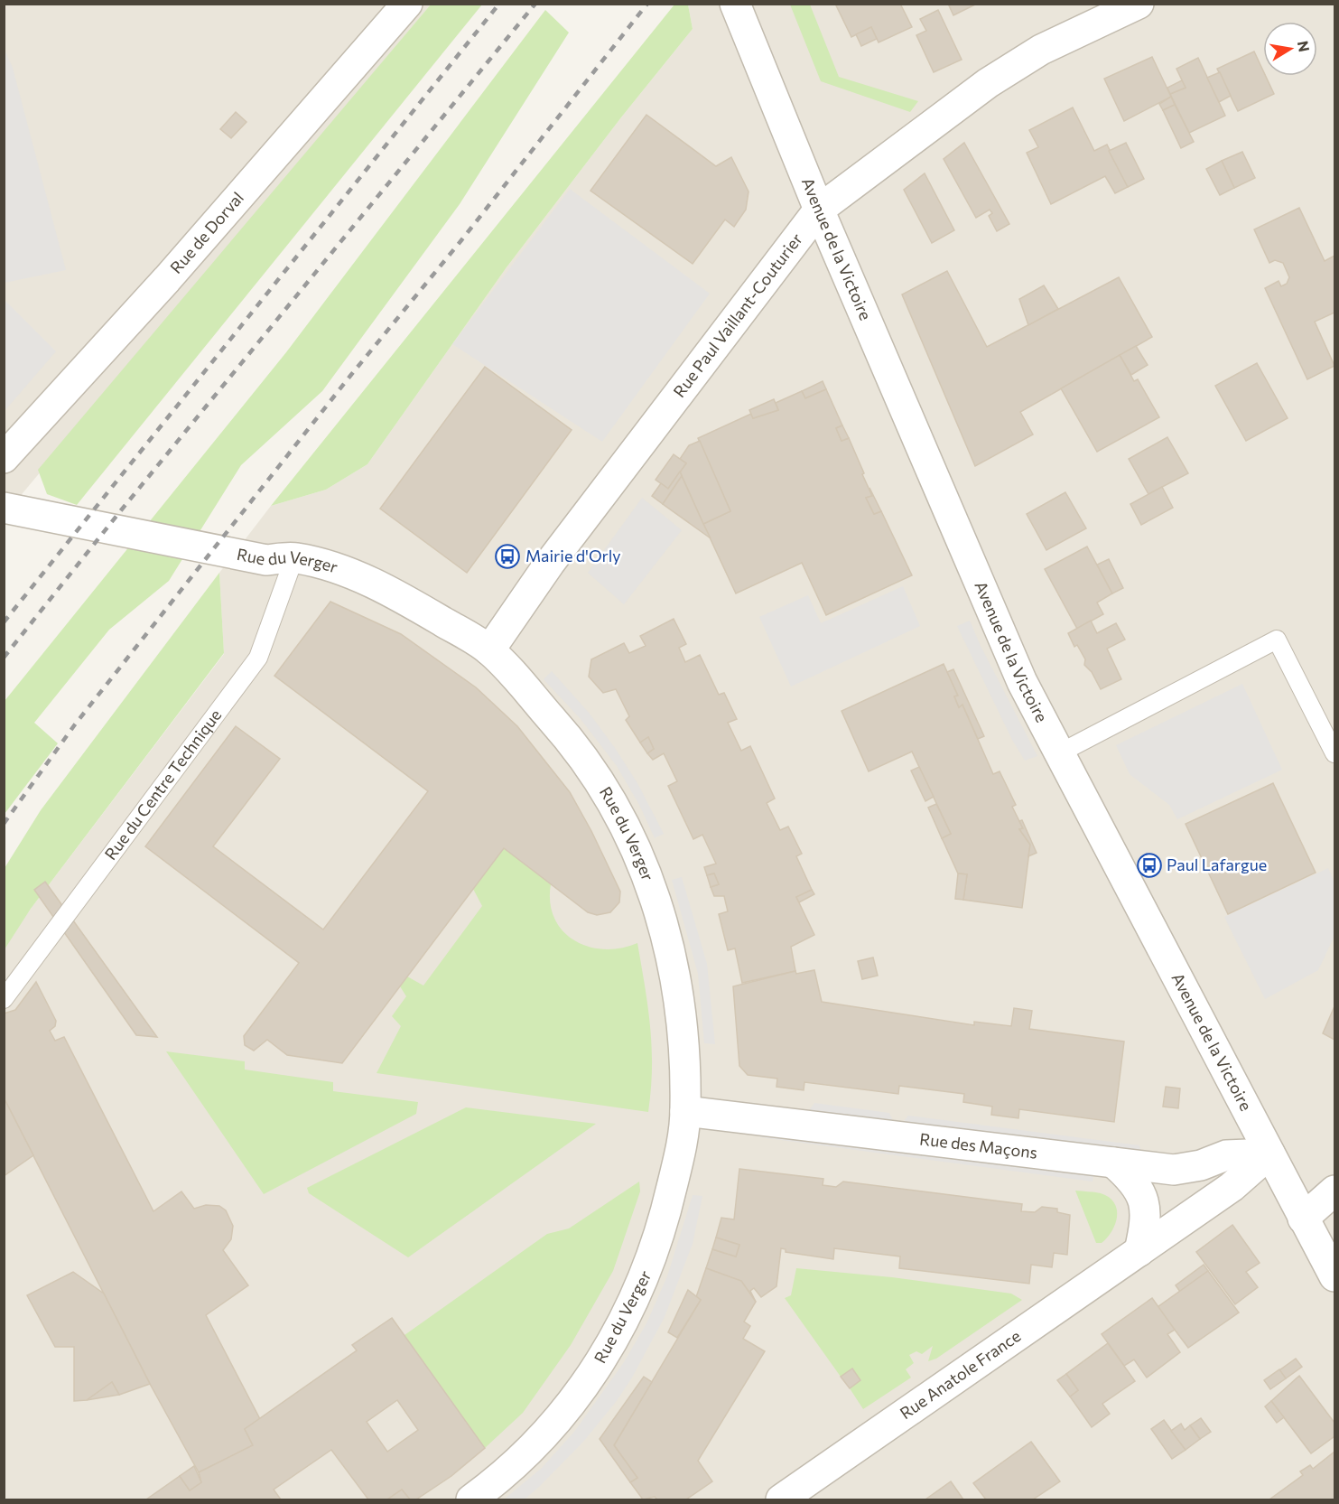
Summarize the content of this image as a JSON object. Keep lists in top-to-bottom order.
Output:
{
  "streets": {
    "street": [
      "Rue de Dorval",
      "Avenue de la Victoire",
      "Rue Paul Vaillant-Couturier",
      "Rue du Verger",
      "Rue des Maçons",
      "Rue Anatole France"
    ],
    "lane": ["Rue du Centre Technique"]
  },
  "crossings": [
    ["Avenue de la Victoire", "Rue Paul Vaillant-Couturier"],
    ["Avenue de la Victoire", "Rue des Maçons"],
    ["Avenue de la Victoire", "Rue Anatole France"],
    ["Rue Paul Vaillant-Couturier", "Rue du Verger"],
    ["Rue du Verger", "Rue du Centre Technique"],
    ["Rue du Verger", "Rue des Maçons"],
    ["Rue des Maçons", "Rue Anatole France"]
  ],
  "places": {
    "bus stop": ["Mairie d'Orly", "Paul Lafargue"]
  },
  "north": "right"
}
